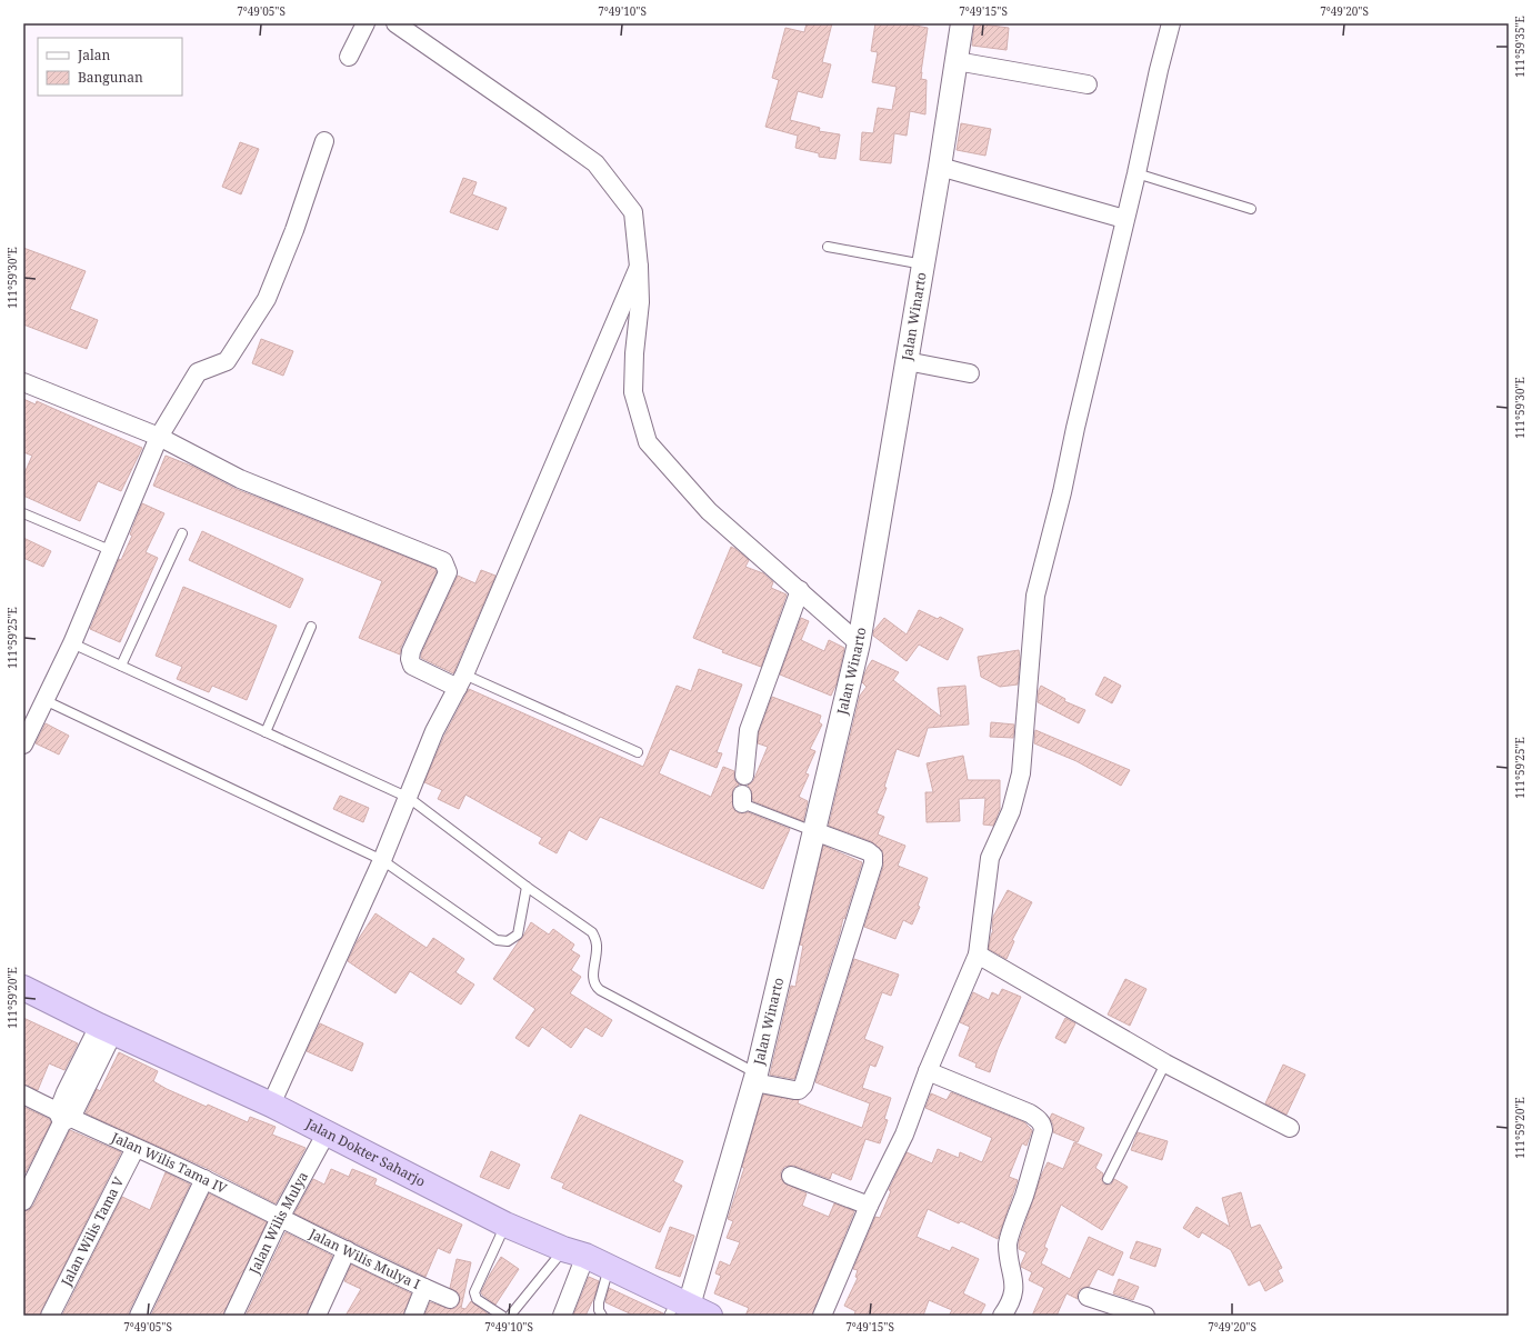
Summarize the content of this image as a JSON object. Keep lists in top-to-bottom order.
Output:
{
  "streets": {
    "highway": ["Jalan Dokter Saharjo"],
    "street": [
      "Jalan Winarto",
      "Jalan Wilis Tama IV",
      "Jalan Wilis Mulya",
      "Jalan Wilis Tama V",
      "Jalan Wilis Mulya I"
    ]
  },
  "crossings": [
    ["Jalan Winarto", "Jalan Dokter Saharjo"],
    ["Jalan Dokter Saharjo", "Jalan Wilis Mulya"],
    ["Jalan Wilis Tama IV", "Jalan Wilis Mulya"],
    ["Jalan Wilis Tama IV", "Jalan Wilis Tama V"],
    ["Jalan Wilis Tama IV", "Jalan Wilis Mulya I"],
    ["Jalan Wilis Mulya", "Jalan Wilis Mulya I"]
  ],
  "legend": ["Jalan", "Bangunan"],
  "coordinates": [
    "7°49'05\"S",
    "7°49'10\"S",
    "7°49'15\"S",
    "7°49'20\"S",
    "111°59'35\"E",
    "111°59'30\"E",
    "111°59'25\"E",
    "111°59'20\"E"
  ]
}
